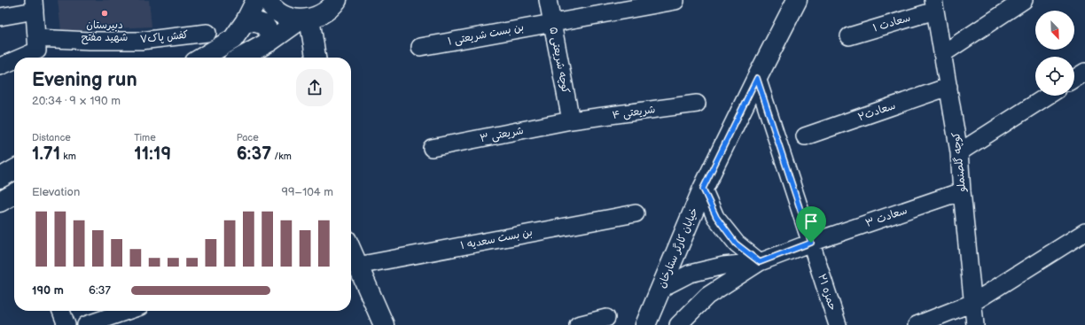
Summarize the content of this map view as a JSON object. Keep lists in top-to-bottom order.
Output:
{
  "streets": {
    "street": [
      "سعادت ۱",
      "بن بست شریعتی ۱",
      "کفش پاک۷",
      "۵ کوچه شریعتی",
      "سعادت۲",
      "شریعتی ۴",
      "شریعتی ۳",
      "کوچه گلصنملو",
      "سعادت ۳",
      "بن بست سعدیه ۱",
      "خیابان کارگر ستارخان",
      "حمزه ۲۱"
    ]
  },
  "crossings": [
    ["سعادت ۱", "کوچه گلصنملو"],
    ["بن بست شریعتی ۱", "۵ کوچه شریعتی"],
    ["۵ کوچه شریعتی", "شریعتی ۴"],
    ["۵ کوچه شریعتی", "شریعتی ۳"],
    ["سعادت۲", "کوچه گلصنملو"],
    ["شریعتی ۴", "شریعتی ۳"],
    ["کوچه گلصنملو", "سعادت ۳"],
    ["سعادت ۳", "حمزه ۲۱"],
    ["خیابان کارگر ستارخان", "حمزه ۲۱"]
  ],
  "places": ["دبیرستان شهید مفتح"],
  "north": "bottom right",
  "page": {
    "heading": ["Evening run", "20:34 · 9 × 190 m"],
    "stats": [
      ["Distance", "1.71 km"],
      ["Time", "11:19"],
      ["Pace", "6:37 /km"]
    ],
    "chart": ["Elevation", "99–104 m"],
    "list": [
      {
        "name": "190 m",
        "note": "6:37"
      }
    ]
  }
}
